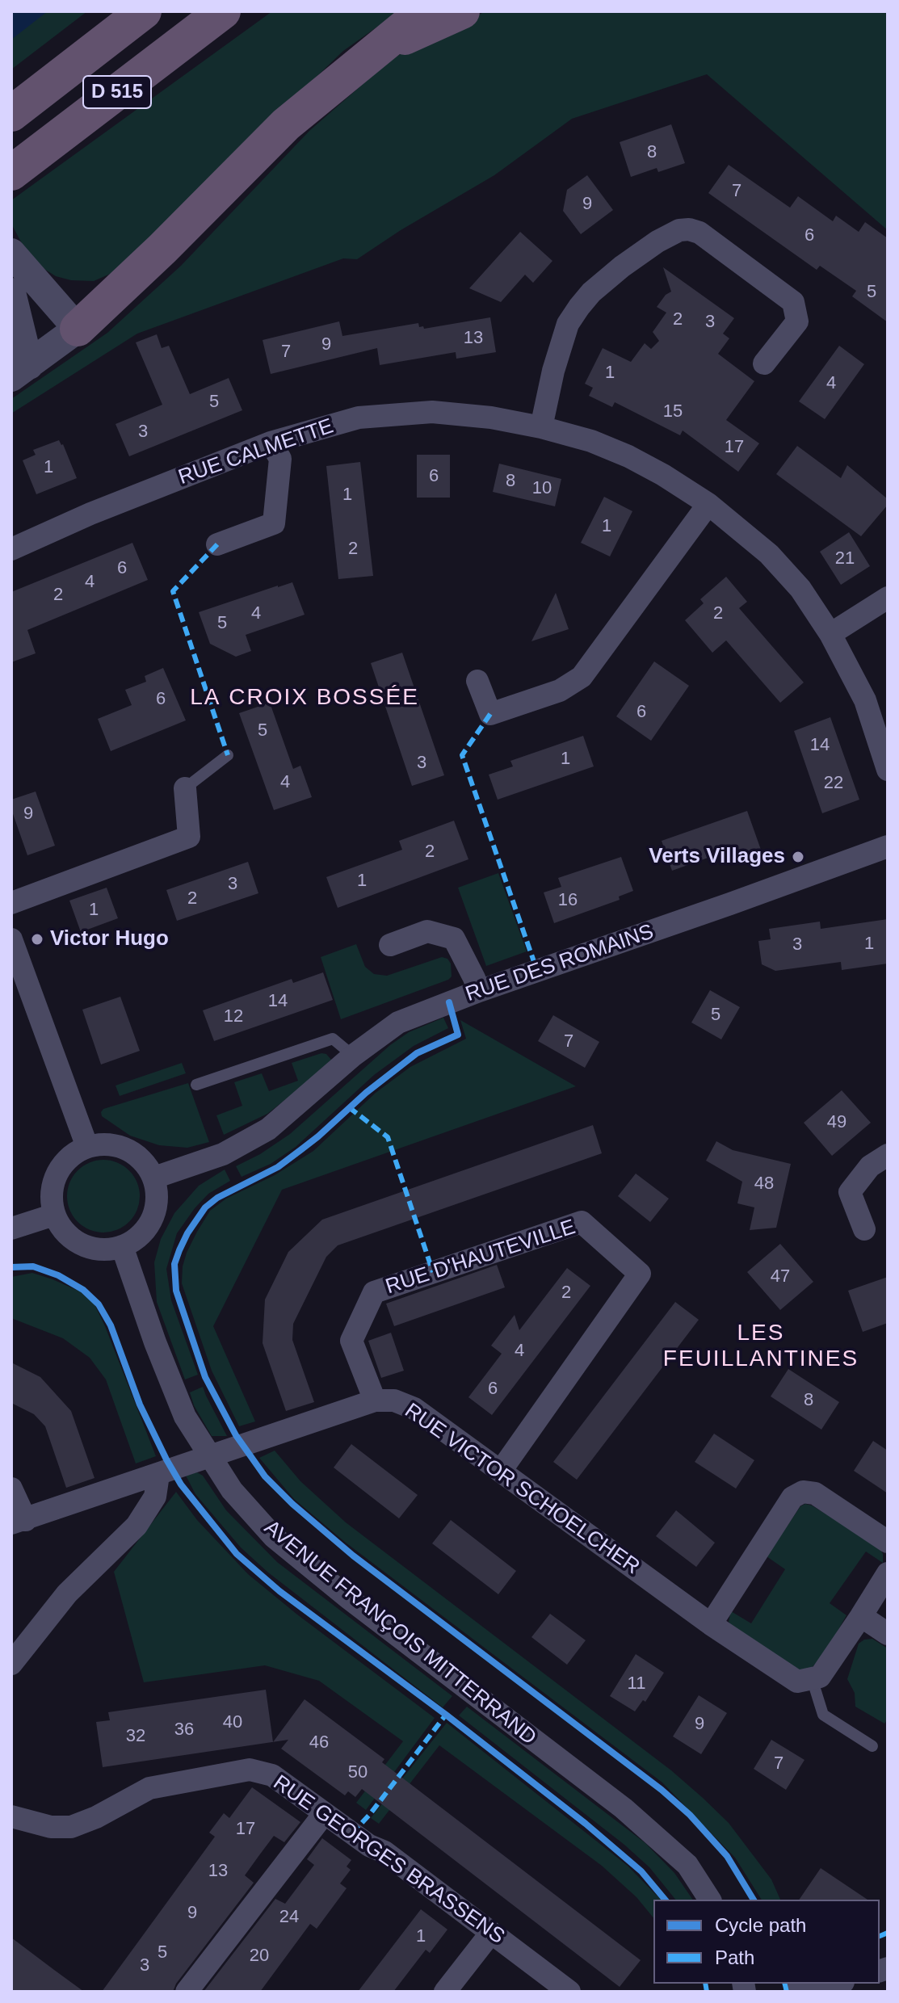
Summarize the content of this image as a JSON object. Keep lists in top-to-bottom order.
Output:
{
  "streets": {
    "highway": ["D 515"],
    "street": [
      "RUE CALMETTE",
      "RUE DES ROMAINS",
      "RUE D'HAUTEVILLE",
      "RUE VICTOR SCHOELCHER",
      "AVENUE FRANÇOIS MITTERRAND",
      "RUE GEORGES BRASSENS"
    ]
  },
  "crossings": [
    ["RUE DES ROMAINS", "AVENUE FRANÇOIS MITTERRAND"],
    ["RUE D'HAUTEVILLE", "RUE VICTOR SCHOELCHER"],
    ["RUE VICTOR SCHOELCHER", "AVENUE FRANÇOIS MITTERRAND"]
  ],
  "districts": ["LA CROIX BOSSÉE", "LES FEUILLANTINES"],
  "places": ["Verts Villages", "Victor Hugo"],
  "house_numbers": [
    "8",
    "7",
    "9",
    "6",
    "5",
    "2",
    "3",
    "13",
    "9",
    "7",
    "1",
    "4",
    "5",
    "15",
    "3",
    "17",
    "1",
    "6",
    "8",
    "10",
    "1",
    "1",
    "2",
    "21",
    "6",
    "4",
    "2",
    "4",
    "2",
    "5",
    "6",
    "6",
    "5",
    "14",
    "1",
    "3",
    "4",
    "22",
    "9",
    "2",
    "1",
    "3",
    "2",
    "16",
    "1",
    "1",
    "3",
    "14",
    "5",
    "12",
    "7",
    "49",
    "48",
    "47",
    "2",
    "4",
    "6",
    "8",
    "11",
    "40",
    "9",
    "36",
    "32",
    "46",
    "7",
    "50",
    "17",
    "13",
    "9",
    "24",
    "1",
    "5",
    "20",
    "3"
  ],
  "legend": ["Cycle path", "Path"]
}
